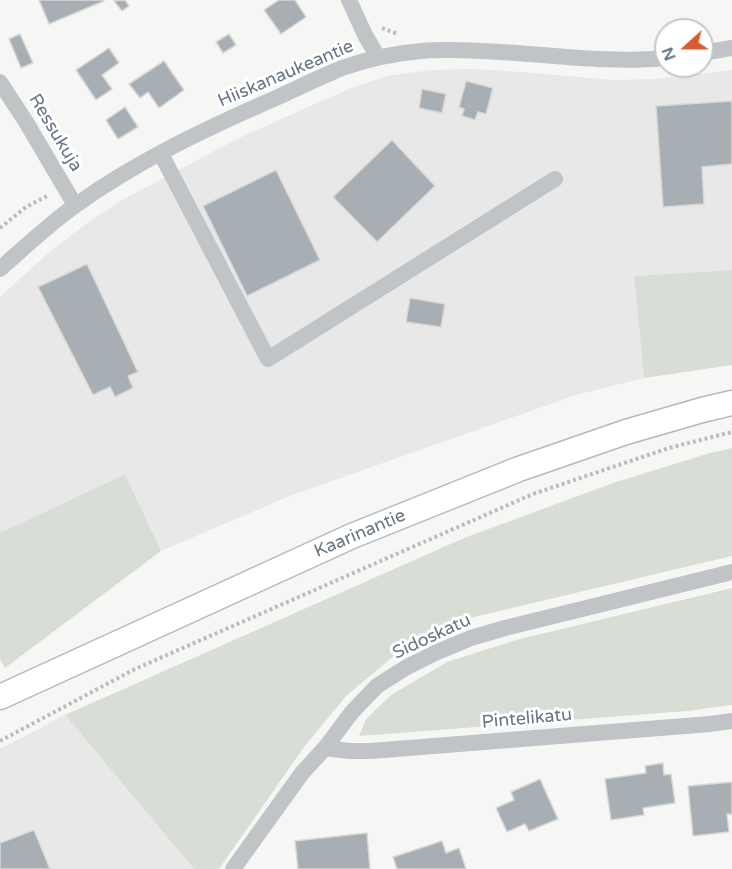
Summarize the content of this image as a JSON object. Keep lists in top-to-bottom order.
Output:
{
  "streets": {
    "main road": ["Kaarinantie"],
    "street": [
      "Hiiskanaukeantie",
      "Ressukuja",
      "Sidoskatu",
      "Pintelikatu"
    ]
  },
  "crossings": [
    ["Hiiskanaukeantie", "Ressukuja"],
    ["Sidoskatu", "Pintelikatu"]
  ],
  "north": "left"
}
